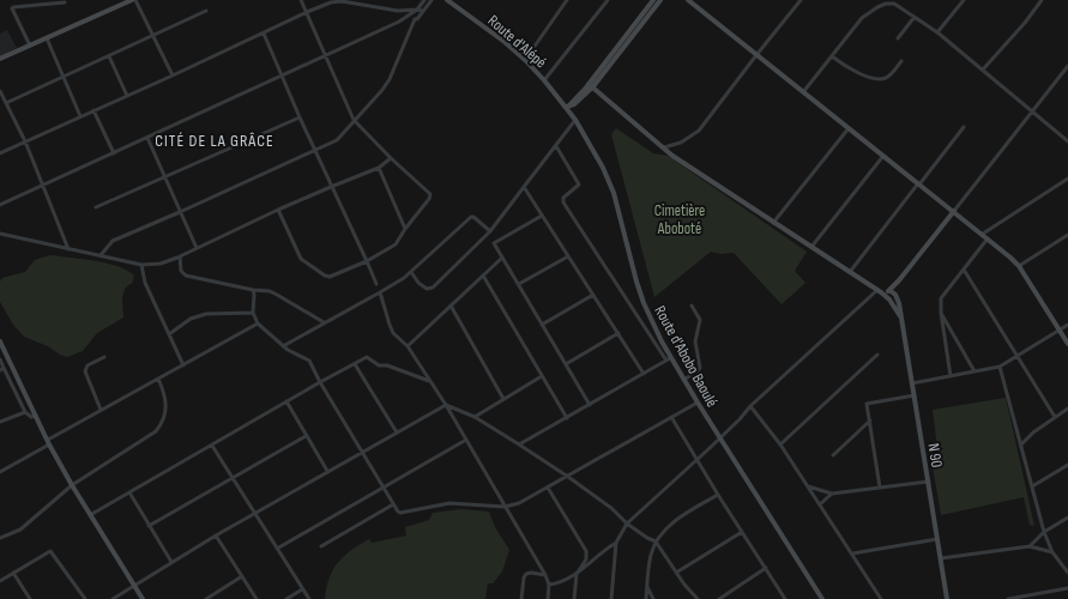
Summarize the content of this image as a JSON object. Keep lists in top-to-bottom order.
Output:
{
  "streets": {
    "street": ["Route d'Alépé", "Route d'Abobo Baoulé", "N 90"]
  },
  "crossings": [
    ["Route d'Alépé", "Route d'Abobo Baoulé"]
  ],
  "districts": ["CITÉ DE LA GRÂCE"],
  "parks": ["Cimetière Aboboté"]
}
